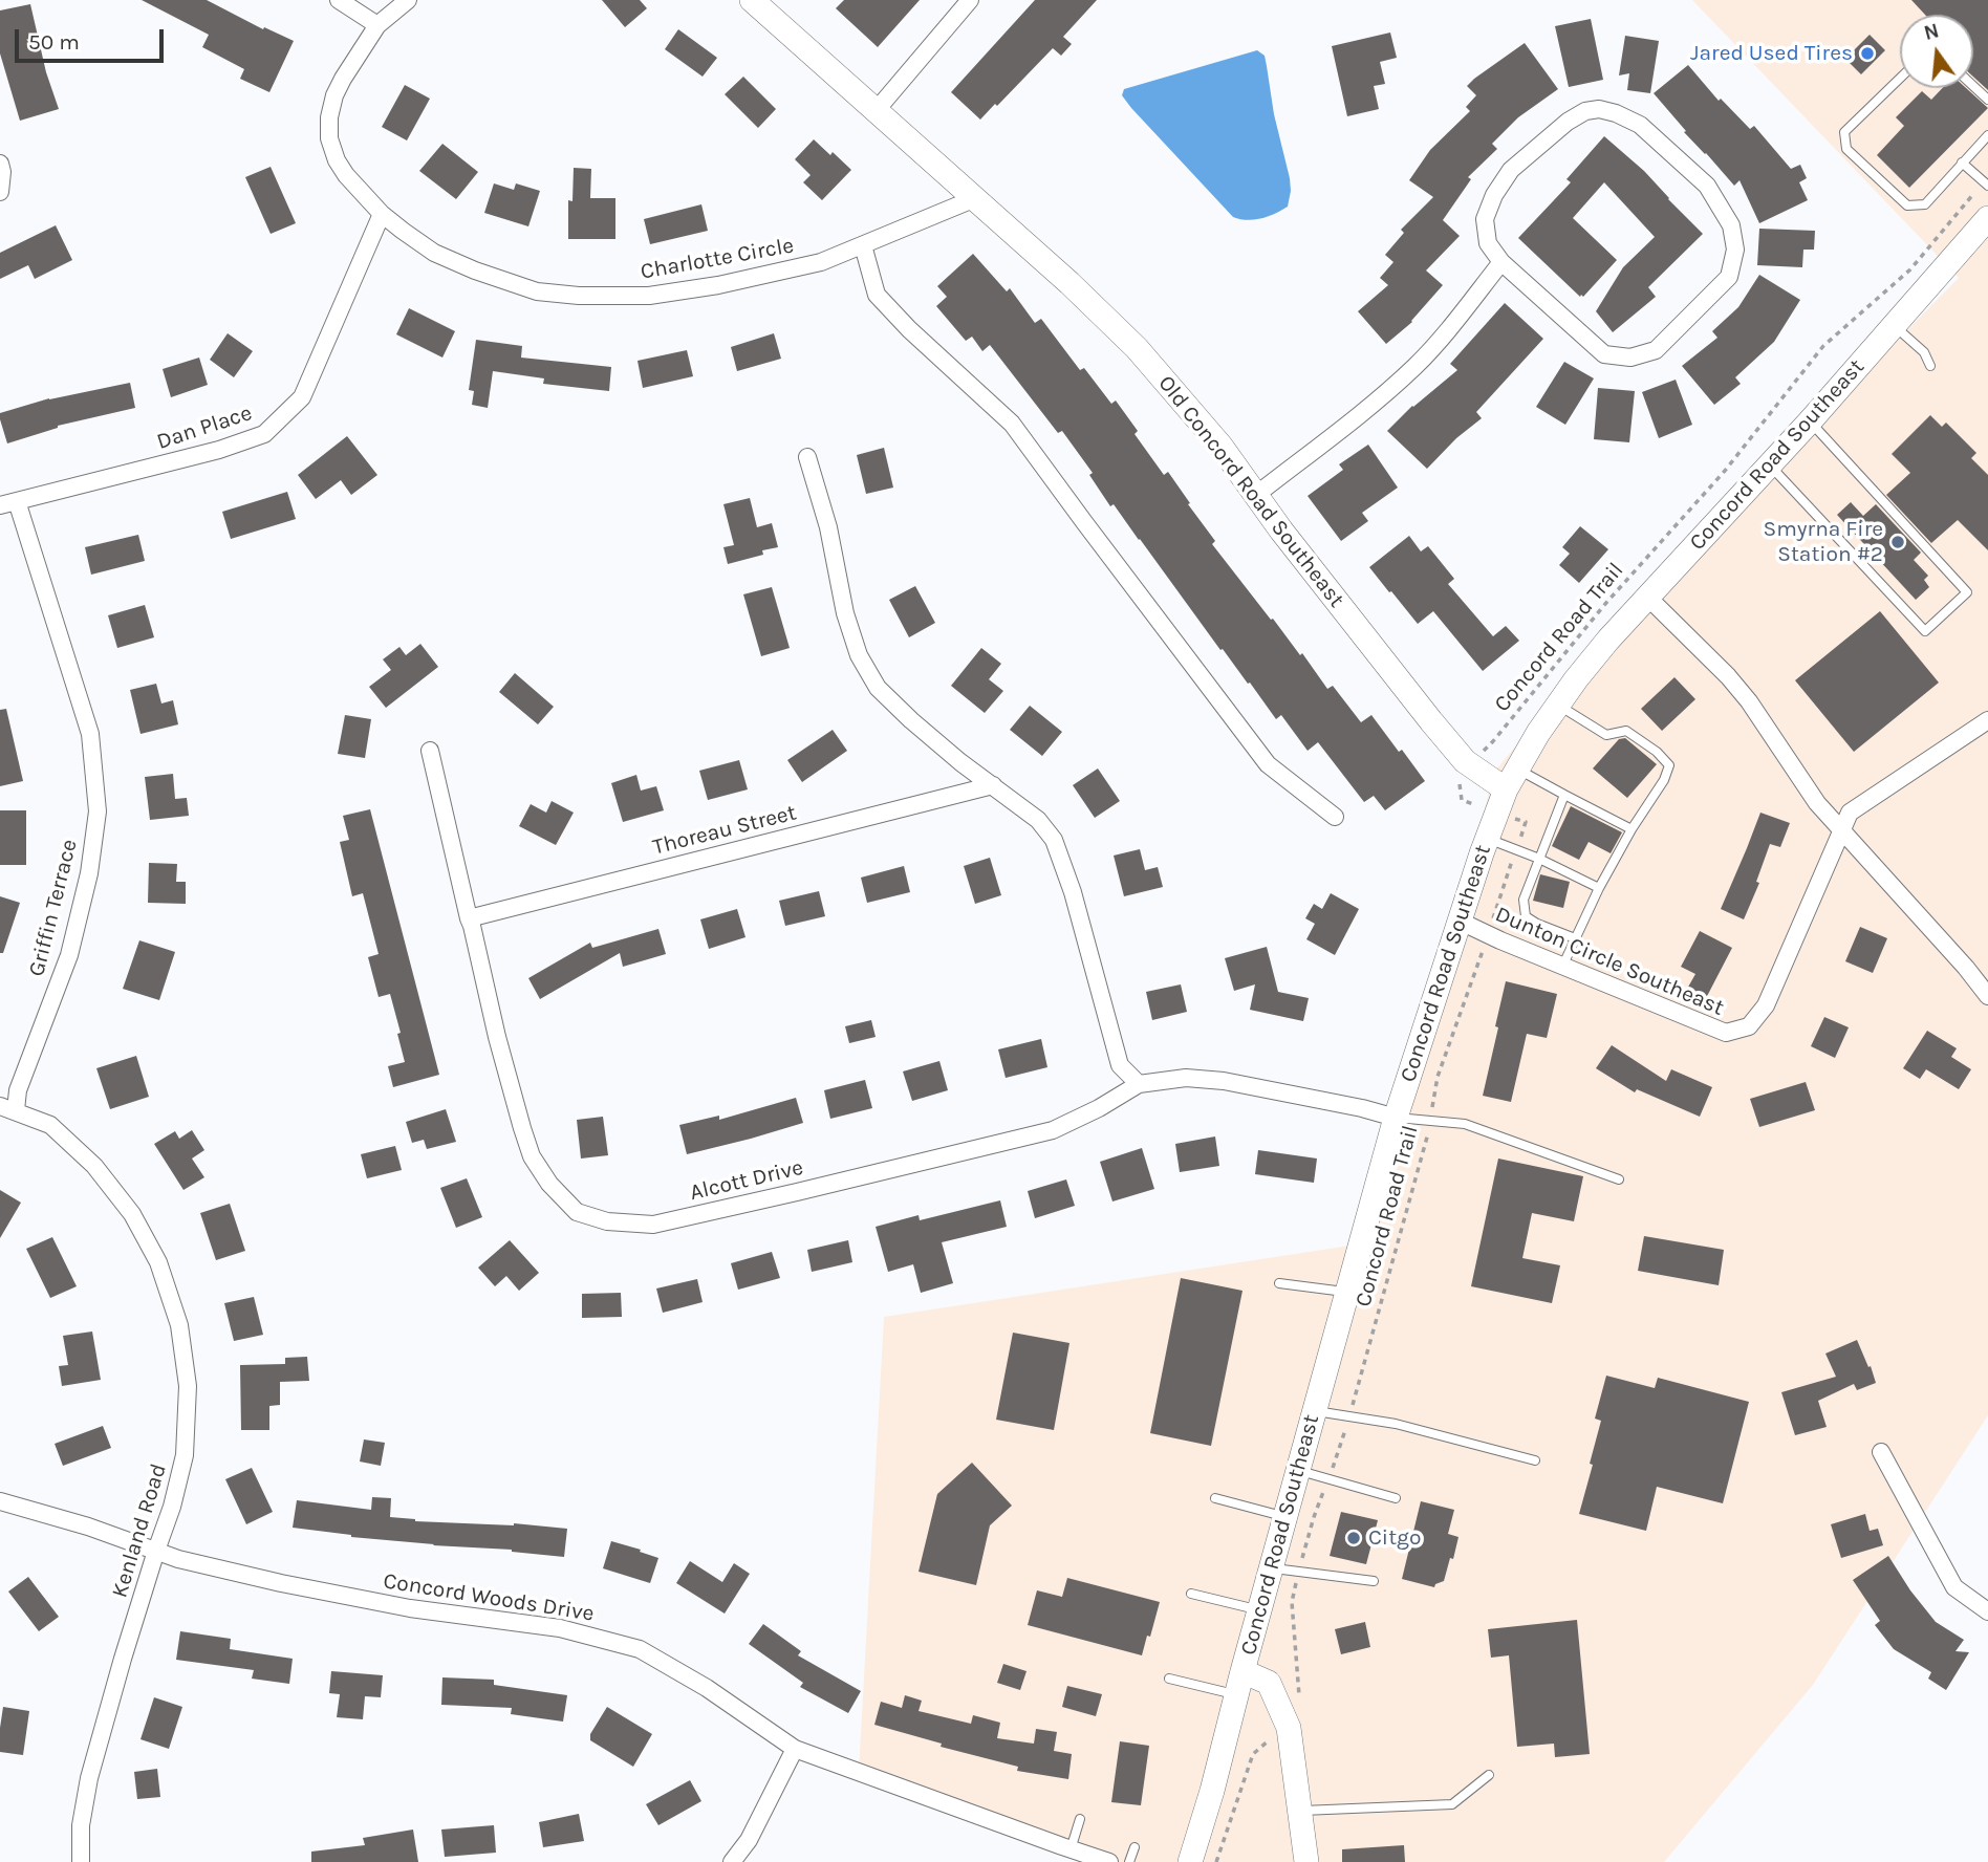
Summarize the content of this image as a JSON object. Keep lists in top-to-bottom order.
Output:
{
  "streets": {
    "street": [
      "Charlotte Circle",
      "Dan Place",
      "Concord Road Southeast",
      "Old Concord Road Southeast",
      "Thoreau Street",
      "Griffin Terrace",
      "Dunton Circle Southeast",
      "Alcott Drive",
      "Kenland Road",
      "Concord Woods Drive"
    ],
    "path": ["Concord Road Trail"]
  },
  "crossings": [
    ["Charlotte Circle", "Dan Place"],
    ["Charlotte Circle", "Old Concord Road Southeast"],
    ["Dan Place", "Griffin Terrace"],
    ["Concord Road Southeast", "Old Concord Road Southeast"],
    ["Concord Road Southeast", "Concord Road Trail"],
    ["Concord Road Southeast", "Dunton Circle Southeast"],
    ["Concord Road Southeast", "Alcott Drive"],
    ["Old Concord Road Southeast", "Concord Road Trail"],
    ["Concord Road Trail", "Dunton Circle Southeast"],
    ["Thoreau Street", "Alcott Drive"],
    ["Griffin Terrace", "Kenland Road"],
    ["Kenland Road", "Concord Woods Drive"]
  ],
  "places": ["Jared Used Tires", "Smyrna Fire Station #2", "Citgo"],
  "scale_bar": "50 m",
  "north": "top"
}
